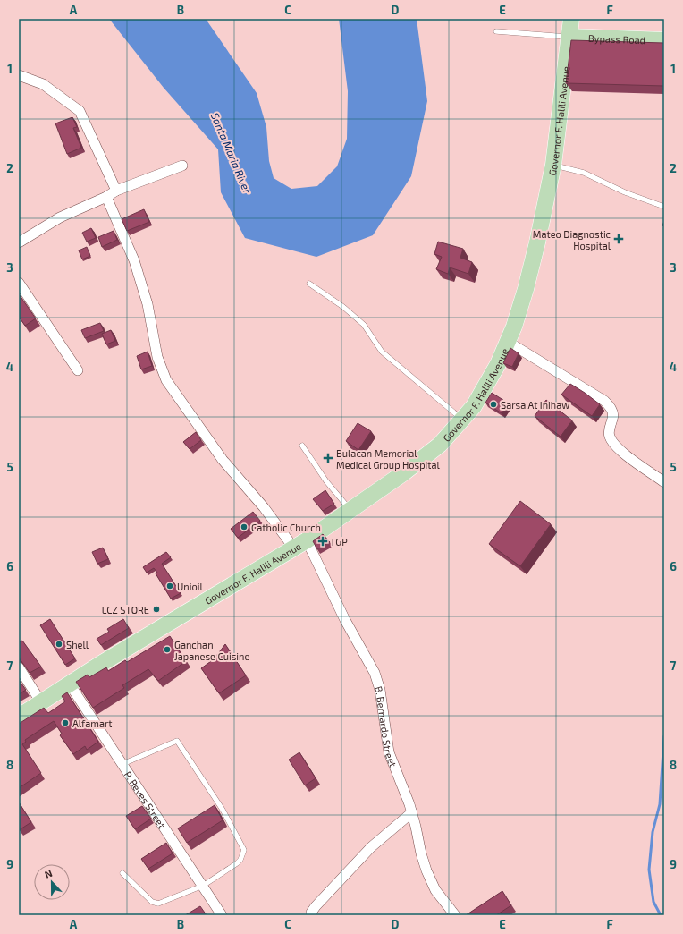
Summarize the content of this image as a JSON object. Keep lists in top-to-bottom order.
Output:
{
  "streets": {
    "main road": ["Bypass Road", "Governor F. Halili Avenue"],
    "street": ["B. Bernardo Street", "P. Reyes Street"]
  },
  "crossings": [
    ["Bypass Road", "Governor F. Halili Avenue"],
    ["Governor F. Halili Avenue", "B. Bernardo Street"],
    ["Governor F. Halili Avenue", "P. Reyes Street"]
  ],
  "water": ["Santa Maria River"],
  "places": {
    "health": ["Mateo Diagnostic Hospital", "Bulacan Memorial Medical Group Hospital", "TGP"],
    "other": [
      "Sarsa At Inihaw",
      "Catholic Church",
      "Unioil",
      "LCZ STORE",
      "Shell",
      "Ganchan Japanese Cuisine",
      "Alfamart"
    ]
  },
  "north": "top",
  "grid": {
    "columns": [
      "A",
      "B",
      "C",
      "D",
      "E",
      "F"
    ],
    "rows": [
      "1",
      "2",
      "3",
      "4",
      "5",
      "6",
      "7",
      "8",
      "9"
    ]
  }
}
